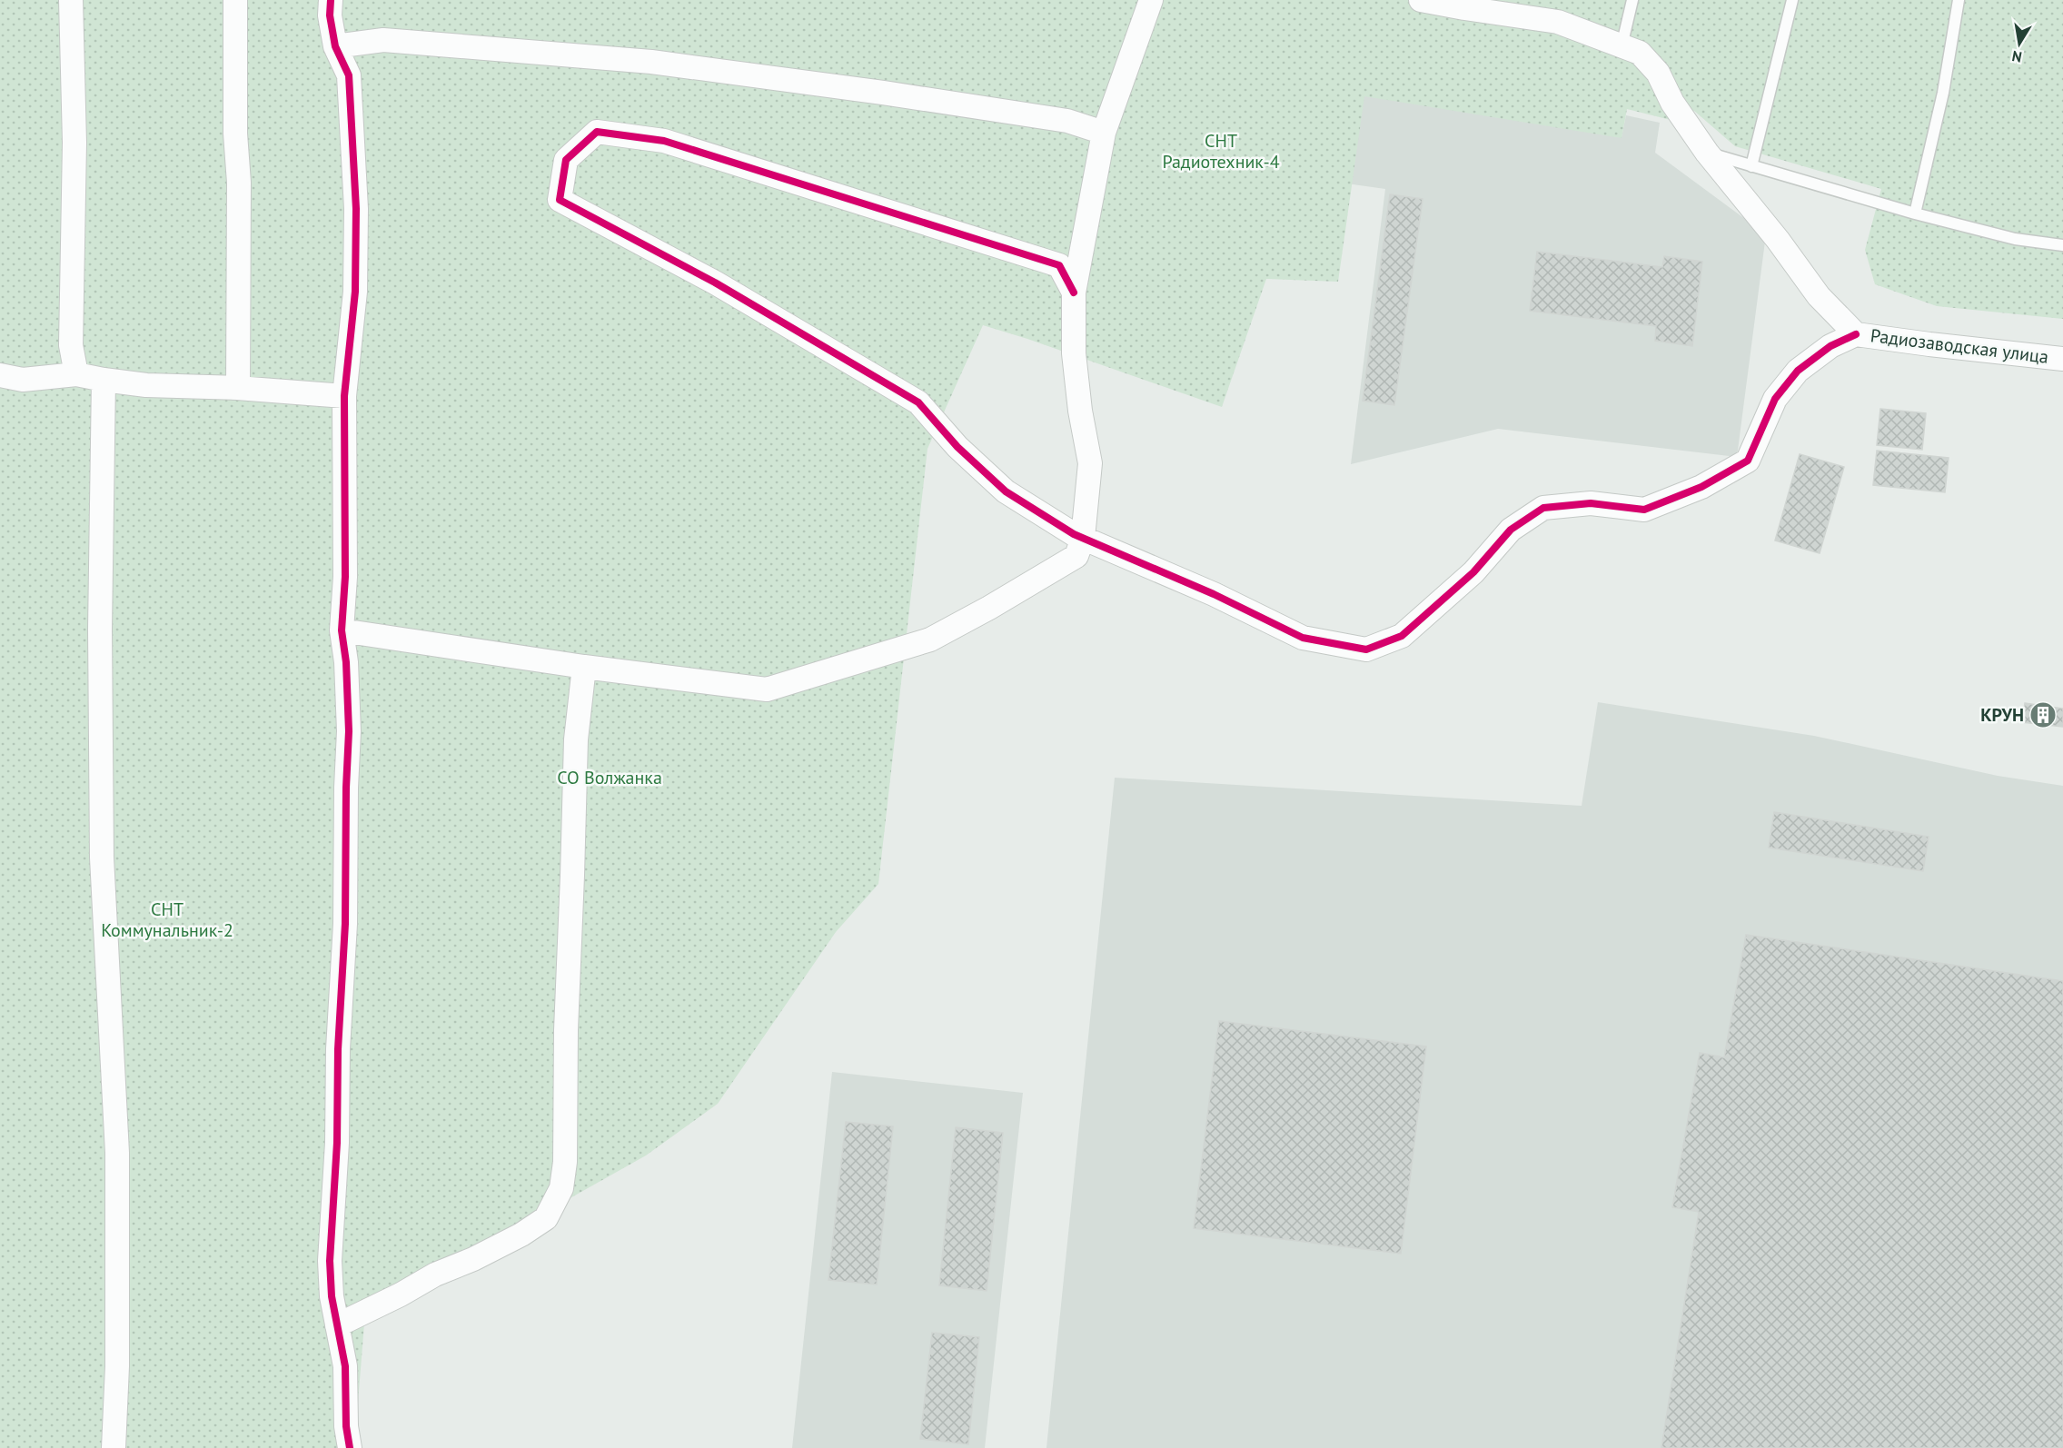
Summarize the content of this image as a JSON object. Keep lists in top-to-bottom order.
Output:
{
  "streets": {
    "street": ["Радиозаводская улица"]
  },
  "parks": ["СНТ Радиотехник-4", "СО Волжанка", "СНТ Коммунальник-2"],
  "places": {
    "building": ["КРУН"]
  },
  "north": "bottom"
}
